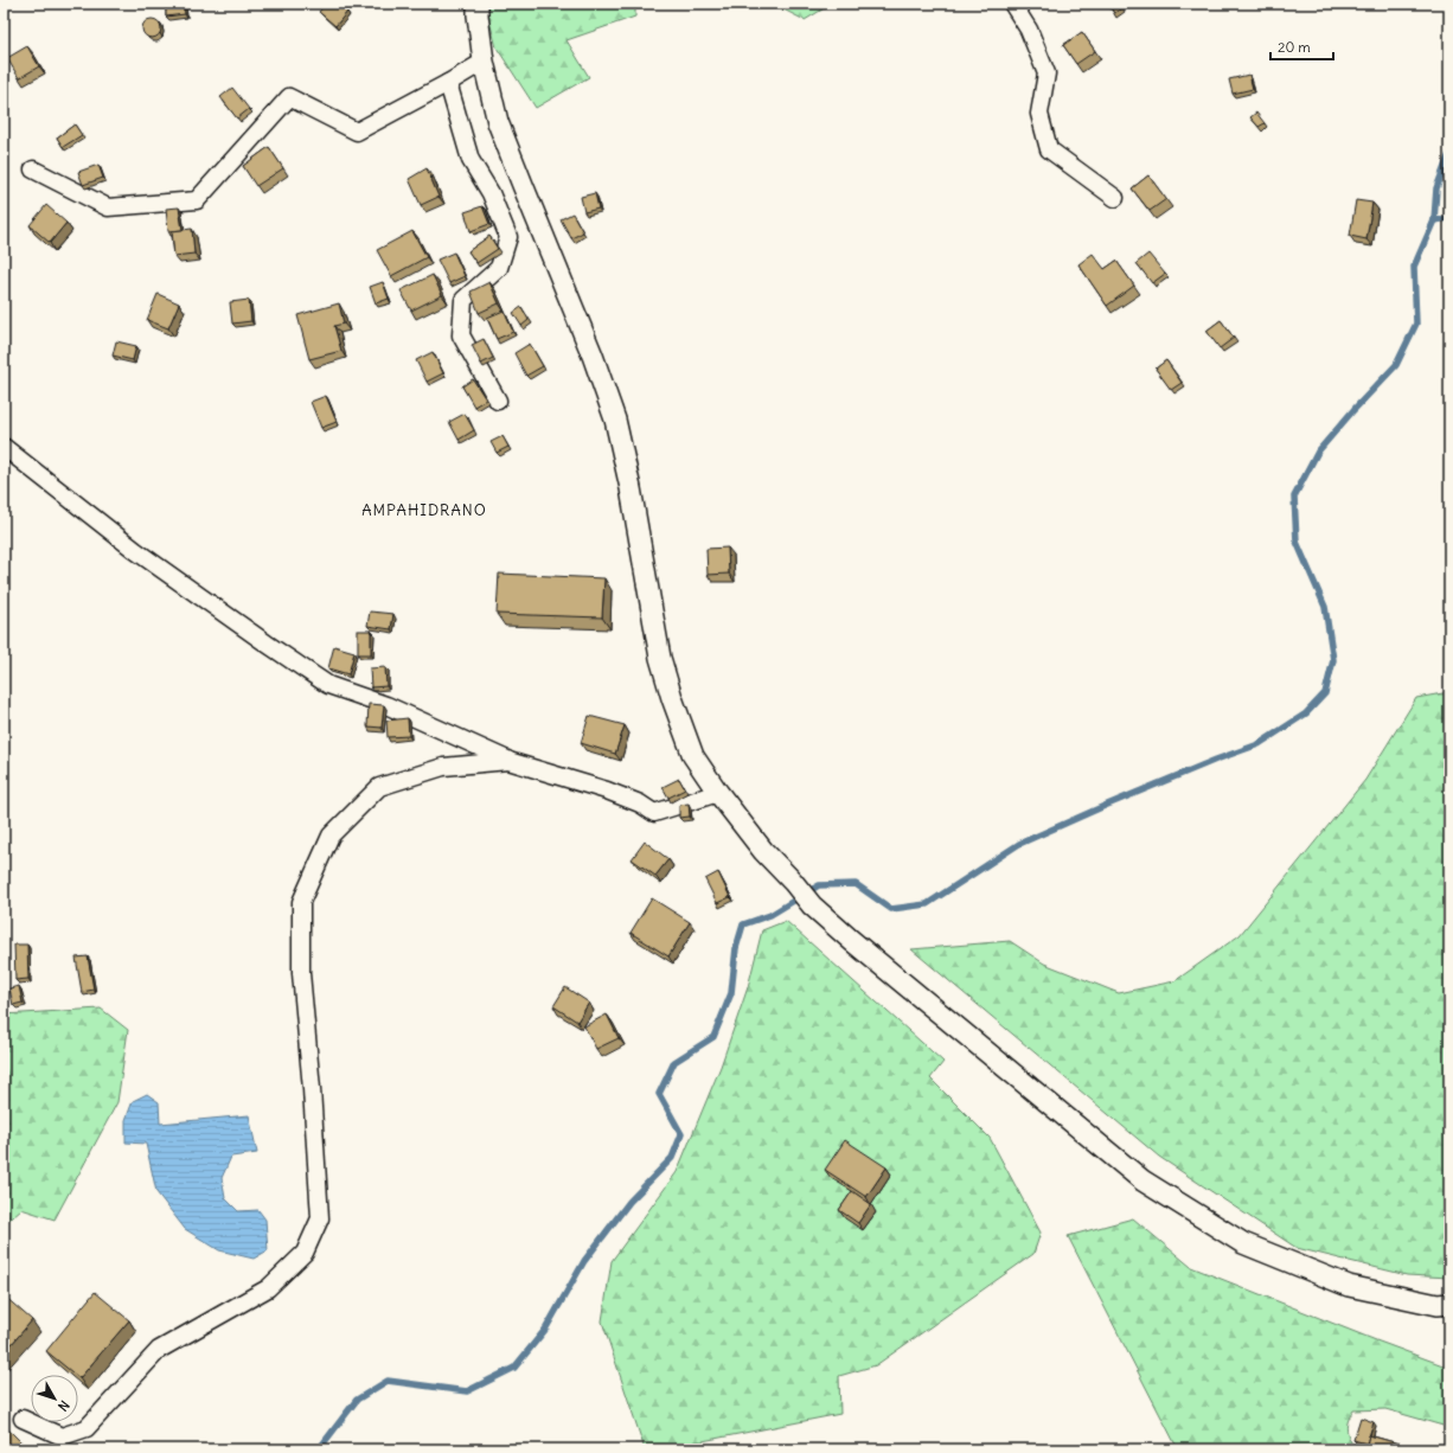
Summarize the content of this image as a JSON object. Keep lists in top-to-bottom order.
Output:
{
  "districts": ["AMPAHIDRANO"],
  "scale_bar": "20 m",
  "north": "bottom right"
}
